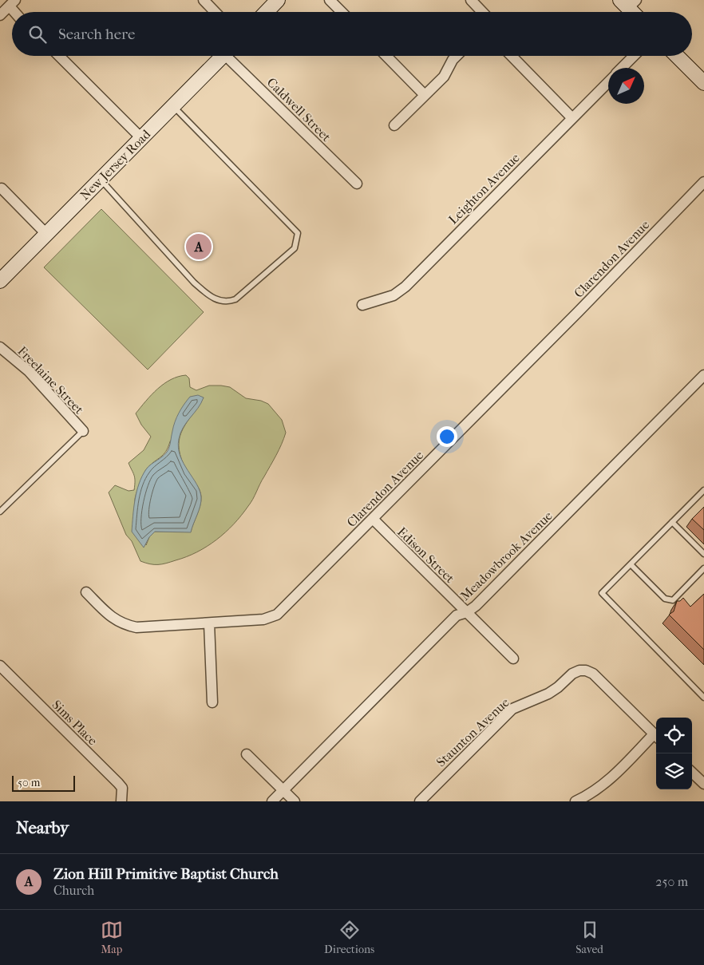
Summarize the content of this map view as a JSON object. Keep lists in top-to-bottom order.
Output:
{
  "streets": {
    "street": [
      "Caldwell Street",
      "New Jersey Road",
      "Leighton Avenue",
      "Clarendon Avenue",
      "Freelaine Street",
      "Edison Street",
      "Meadowbrook Avenue",
      "Sims Place",
      "Staunton Avenue"
    ]
  },
  "crossings": [
    ["Clarendon Avenue", "Edison Street"],
    ["Edison Street", "Meadowbrook Avenue"]
  ],
  "scale_bar": "50 m",
  "north": "top right",
  "page": {
    "search": "Search here",
    "pins": "A",
    "scale": "50 m",
    "heading": "Nearby",
    "list": [
      {
        "mark": "A",
        "name": "Zion Hill Primitive Baptist Church",
        "note": "Church",
        "value": "250 m"
      }
    ],
    "nav": ["Map", "Directions", "Saved"]
  }
}
